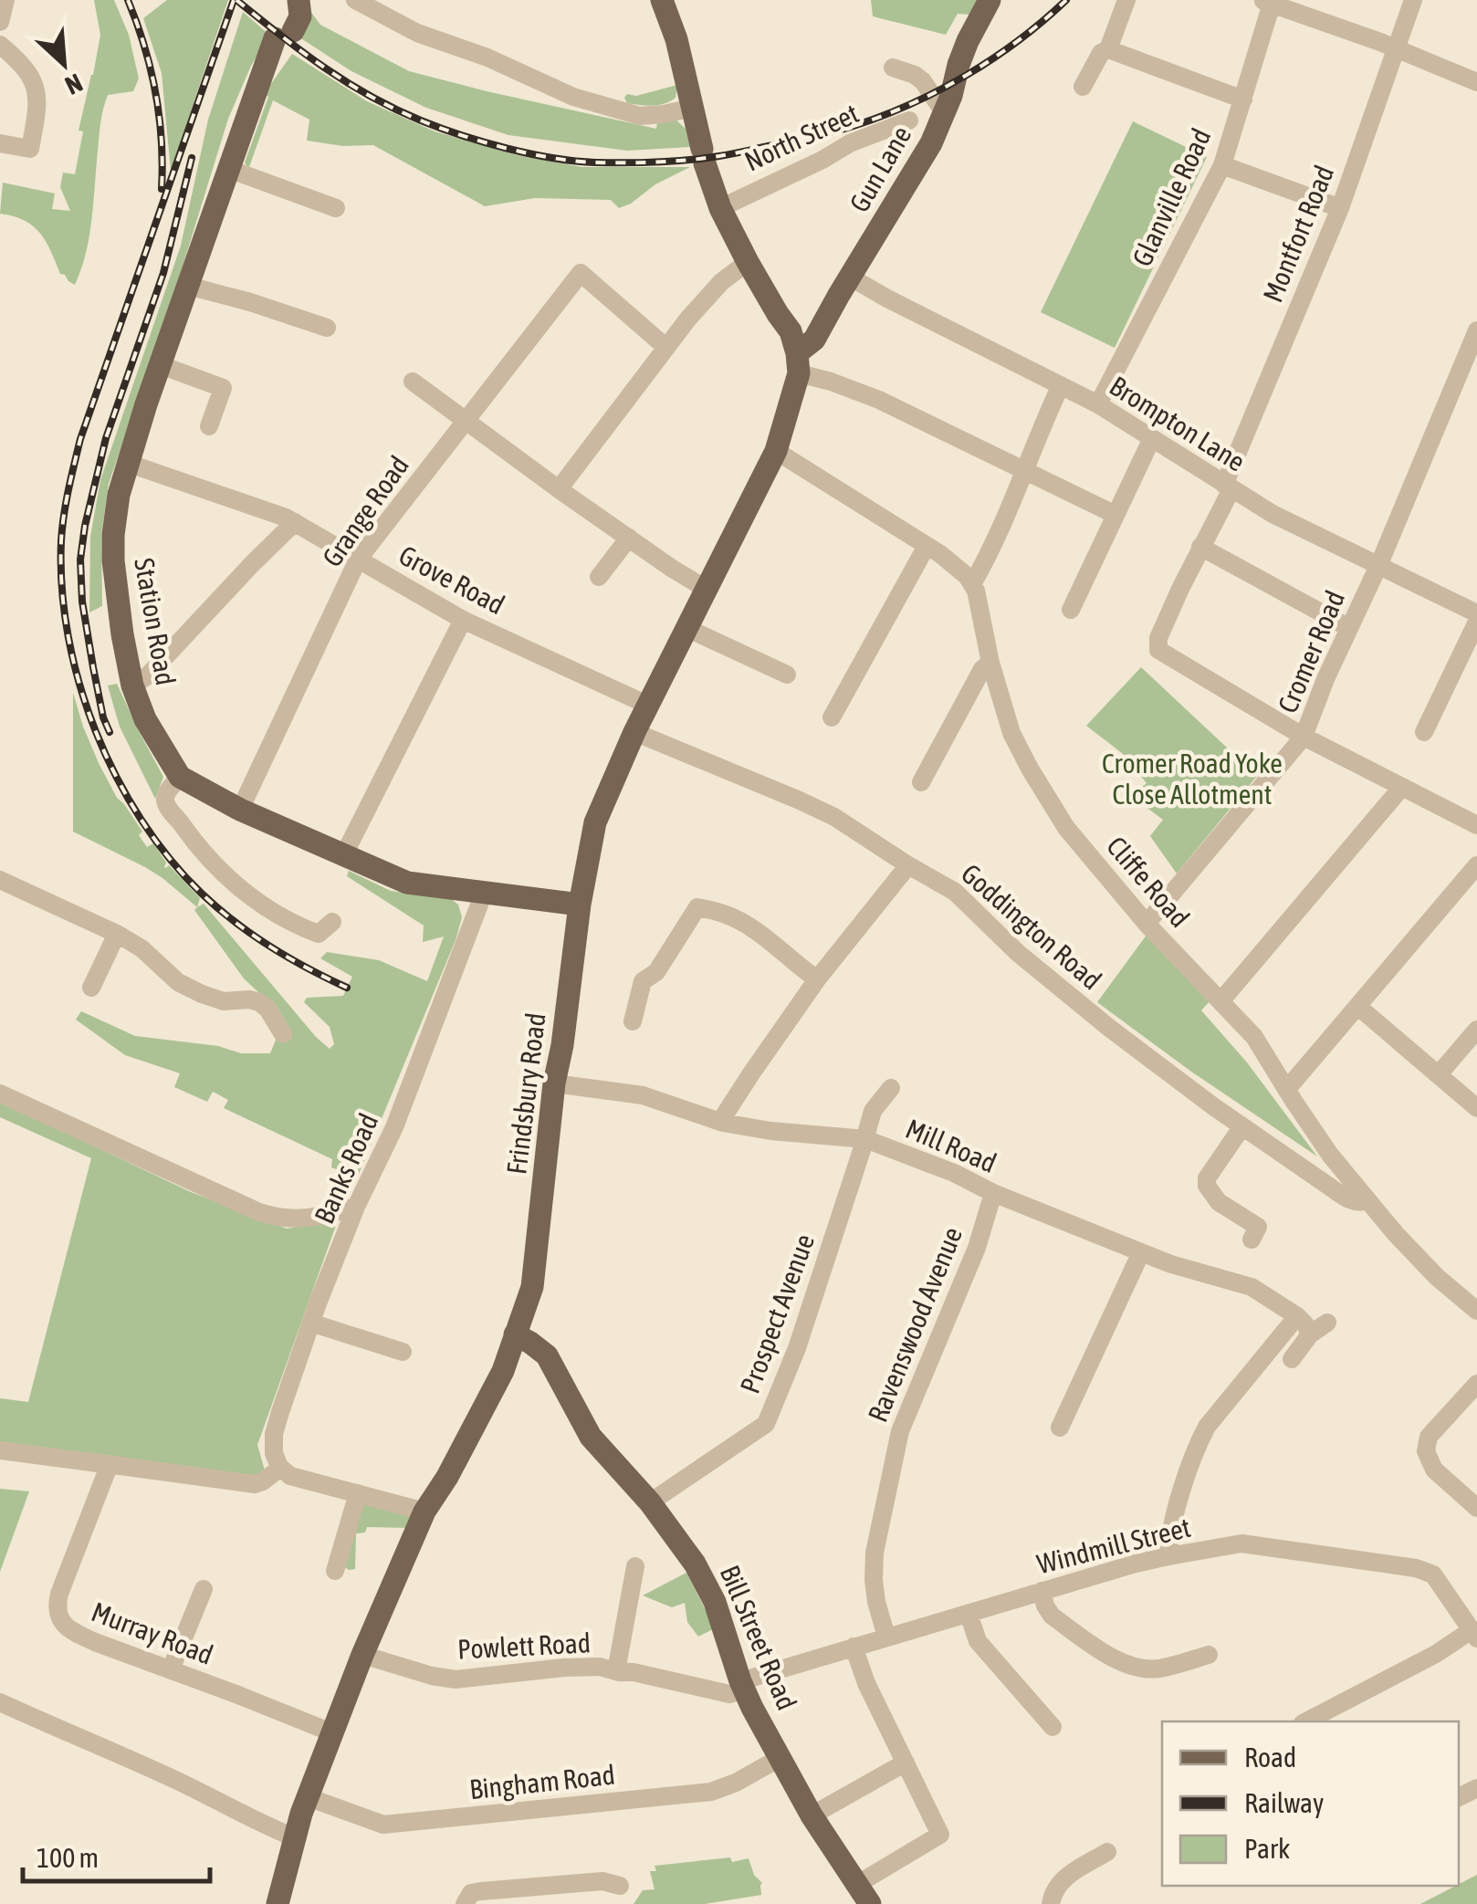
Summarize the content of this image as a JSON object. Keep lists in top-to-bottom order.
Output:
{
  "streets": {
    "main road": [
      "North Street",
      "Gun Lane",
      "Station Road",
      "Frindsbury Road",
      "Bill Street Road"
    ],
    "street": [
      "Glanville Road",
      "Montfort Road",
      "Brompton Lane",
      "Grange Road",
      "Grove Road",
      "Cromer Road",
      "Cliffe Road",
      "Goddington Road",
      "Mill Road",
      "Banks Road",
      "Prospect Avenue",
      "Ravenswood Avenue",
      "Windmill Street",
      "Murray Road",
      "Powlett Road",
      "Bingham Road"
    ]
  },
  "crossings": [
    ["North Street", "Gun Lane"],
    ["North Street", "Frindsbury Road"],
    ["Gun Lane", "Brompton Lane"],
    ["Gun Lane", "Frindsbury Road"],
    ["Glanville Road", "Brompton Lane"],
    ["Montfort Road", "Brompton Lane"],
    ["Montfort Road", "Cromer Road"],
    ["Brompton Lane", "Cromer Road"],
    ["Grange Road", "Grove Road"],
    ["Grove Road", "Station Road"],
    ["Grove Road", "Frindsbury Road"],
    ["Cromer Road", "Cliffe Road"],
    ["Cliffe Road", "Goddington Road"],
    ["Goddington Road", "Frindsbury Road"],
    ["Frindsbury Road", "Mill Road"],
    ["Frindsbury Road", "Murray Road"],
    ["Frindsbury Road", "Bill Street Road"],
    ["Frindsbury Road", "Powlett Road"],
    ["Frindsbury Road", "Bingham Road"],
    ["Mill Road", "Prospect Avenue"],
    ["Mill Road", "Ravenswood Avenue"],
    ["Prospect Avenue", "Bill Street Road"],
    ["Ravenswood Avenue", "Windmill Street"],
    ["Windmill Street", "Bill Street Road"],
    ["Windmill Street", "Powlett Road"],
    ["Bill Street Road", "Powlett Road"],
    ["Bill Street Road", "Bingham Road"]
  ],
  "parks": ["Cromer Road Yoke Close Allotment"],
  "legend": ["Road", "Railway", "Park"],
  "scale_bar": "100 m",
  "north": "bottom right"
}
